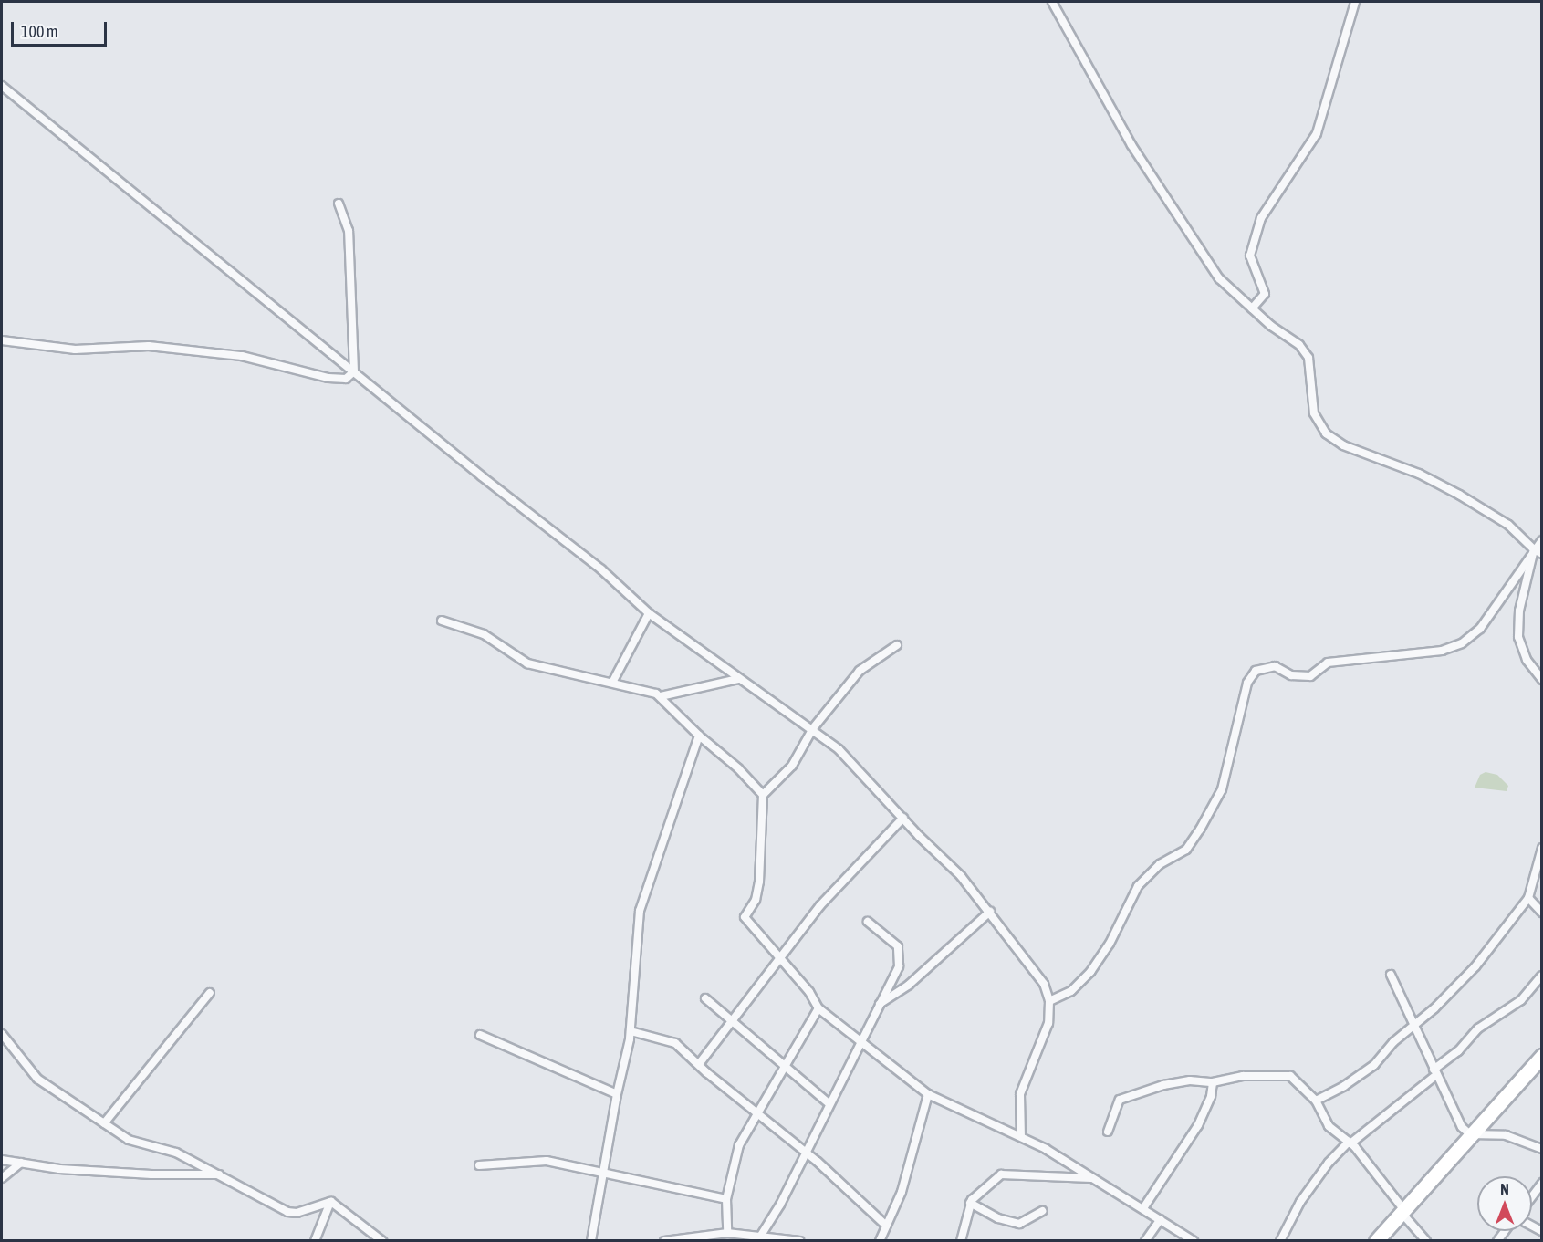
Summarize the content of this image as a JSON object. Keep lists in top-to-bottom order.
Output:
{
  "scale_bar": "100 m",
  "north": "top"
}
